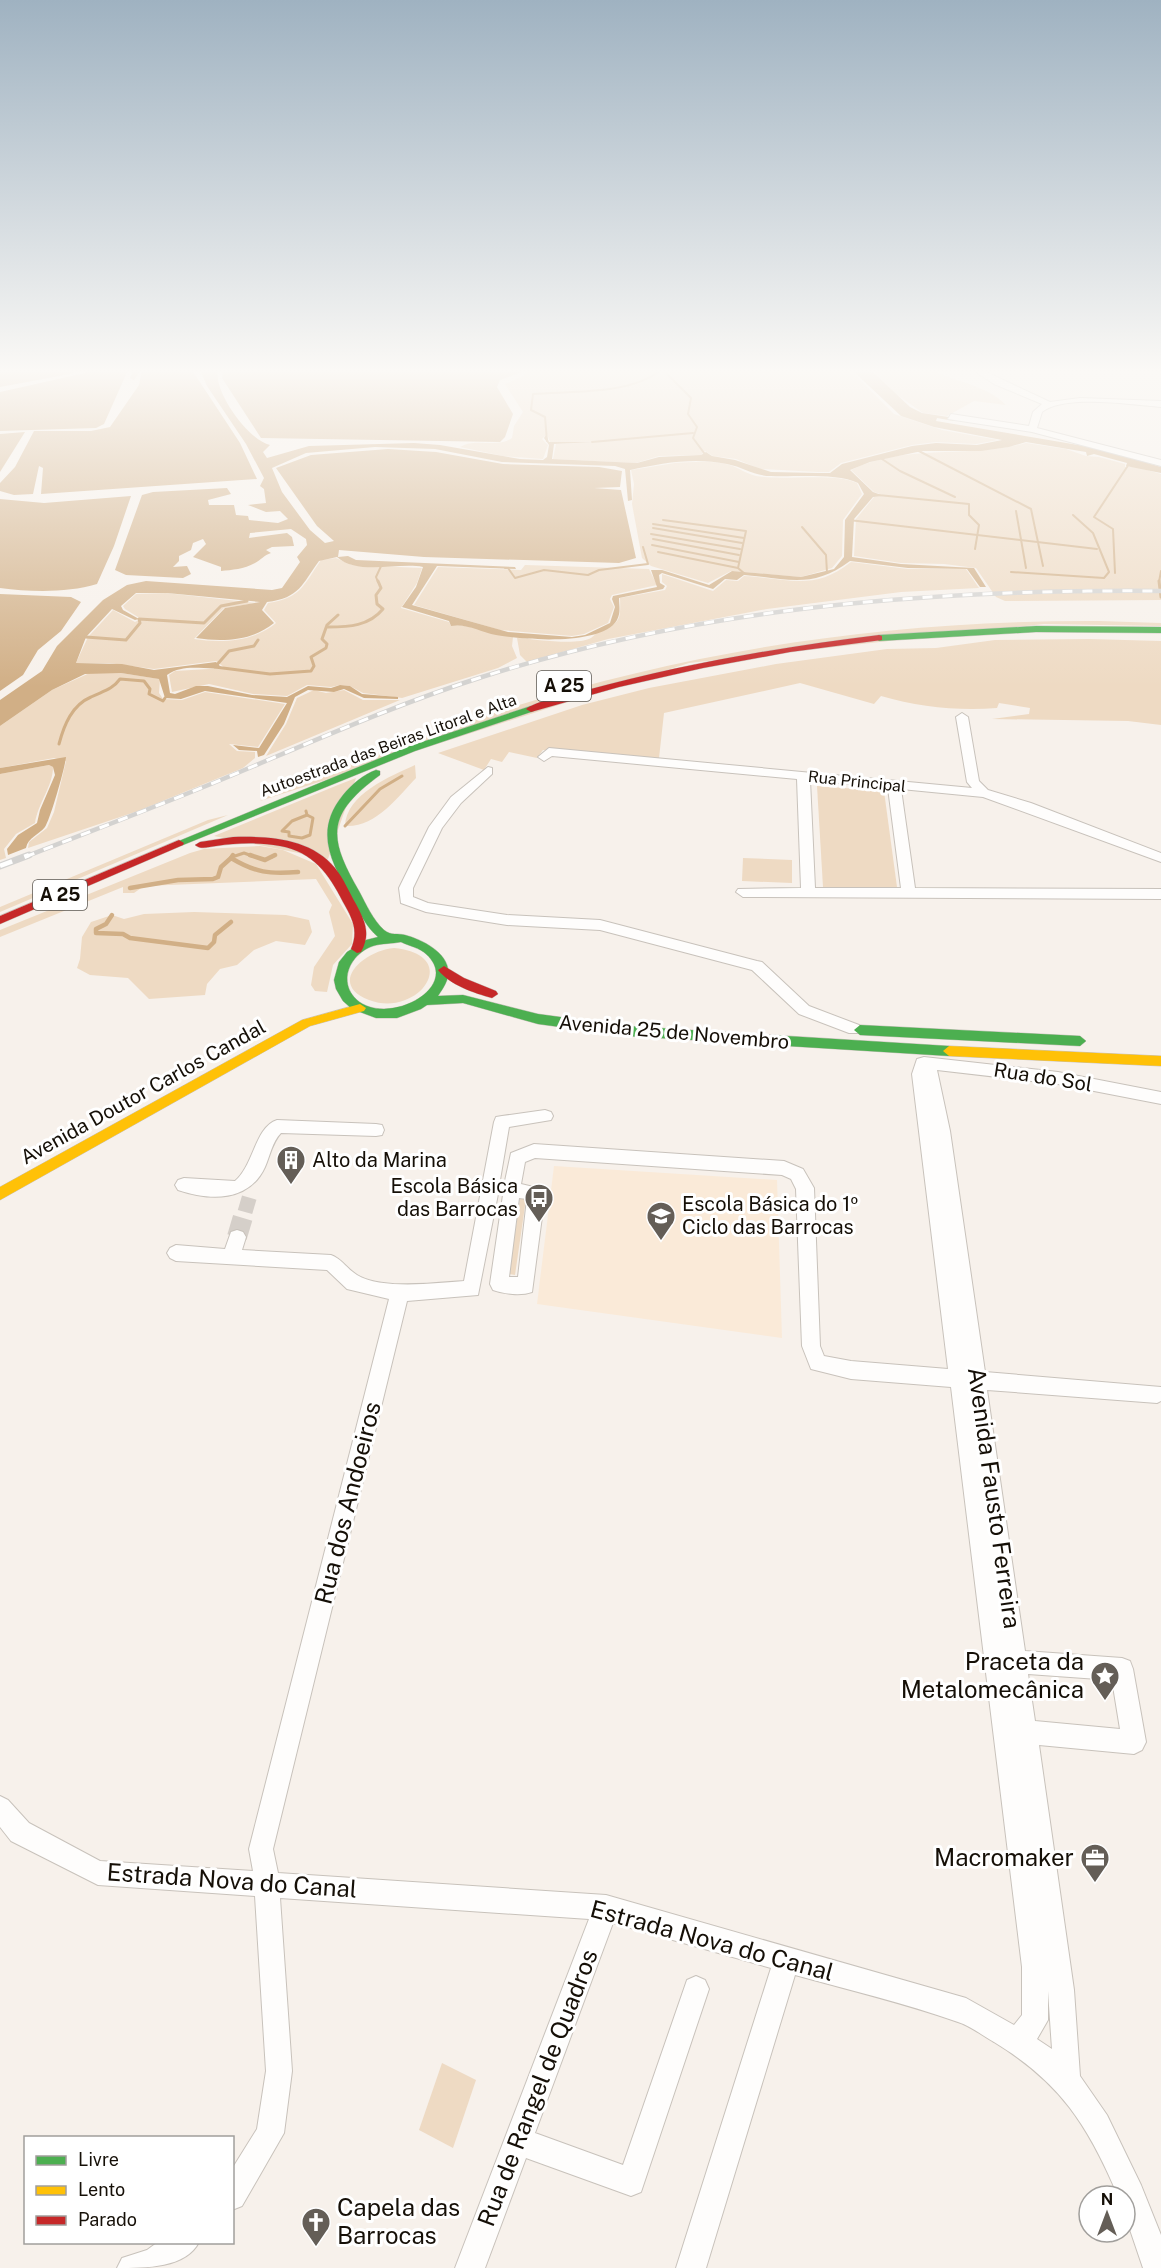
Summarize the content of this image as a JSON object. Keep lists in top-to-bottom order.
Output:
{
  "streets": {
    "main road": [
      "A 25",
      "Autoestrada das Beiras Litoral e Alta",
      "Avenida 25 de Novembro",
      "Avenida Doutor Carlos Candal"
    ],
    "street": [
      "Rua Principal",
      "Rua do Sol",
      "Avenida Fausto Ferreira",
      "Rua dos Andoeiros",
      "Estrada Nova do Canal",
      "Rua de Rangel de Quadros"
    ]
  },
  "crossings": [
    ["Avenida 25 de Novembro", "Rua do Sol"],
    ["Avenida 25 de Novembro", "Avenida Doutor Carlos Candal"],
    ["Avenida 25 de Novembro", "Avenida Fausto Ferreira"],
    ["Rua do Sol", "Avenida Fausto Ferreira"],
    ["Avenida Fausto Ferreira", "Estrada Nova do Canal"],
    ["Rua dos Andoeiros", "Estrada Nova do Canal"],
    ["Estrada Nova do Canal", "Rua de Rangel de Quadros"]
  ],
  "places": {
    "building": ["Alto da Marina"],
    "bus stop": ["Escola Básica das Barrocas"],
    "school or university": ["Escola Básica do 1º Ciclo das Barrocas"],
    "place": ["Praceta da Metalomecânica"],
    "office": ["Macromaker"],
    "church": ["Capela das Barrocas"]
  },
  "legend": ["Livre", "Lento", "Parado"],
  "north": "top"
}
